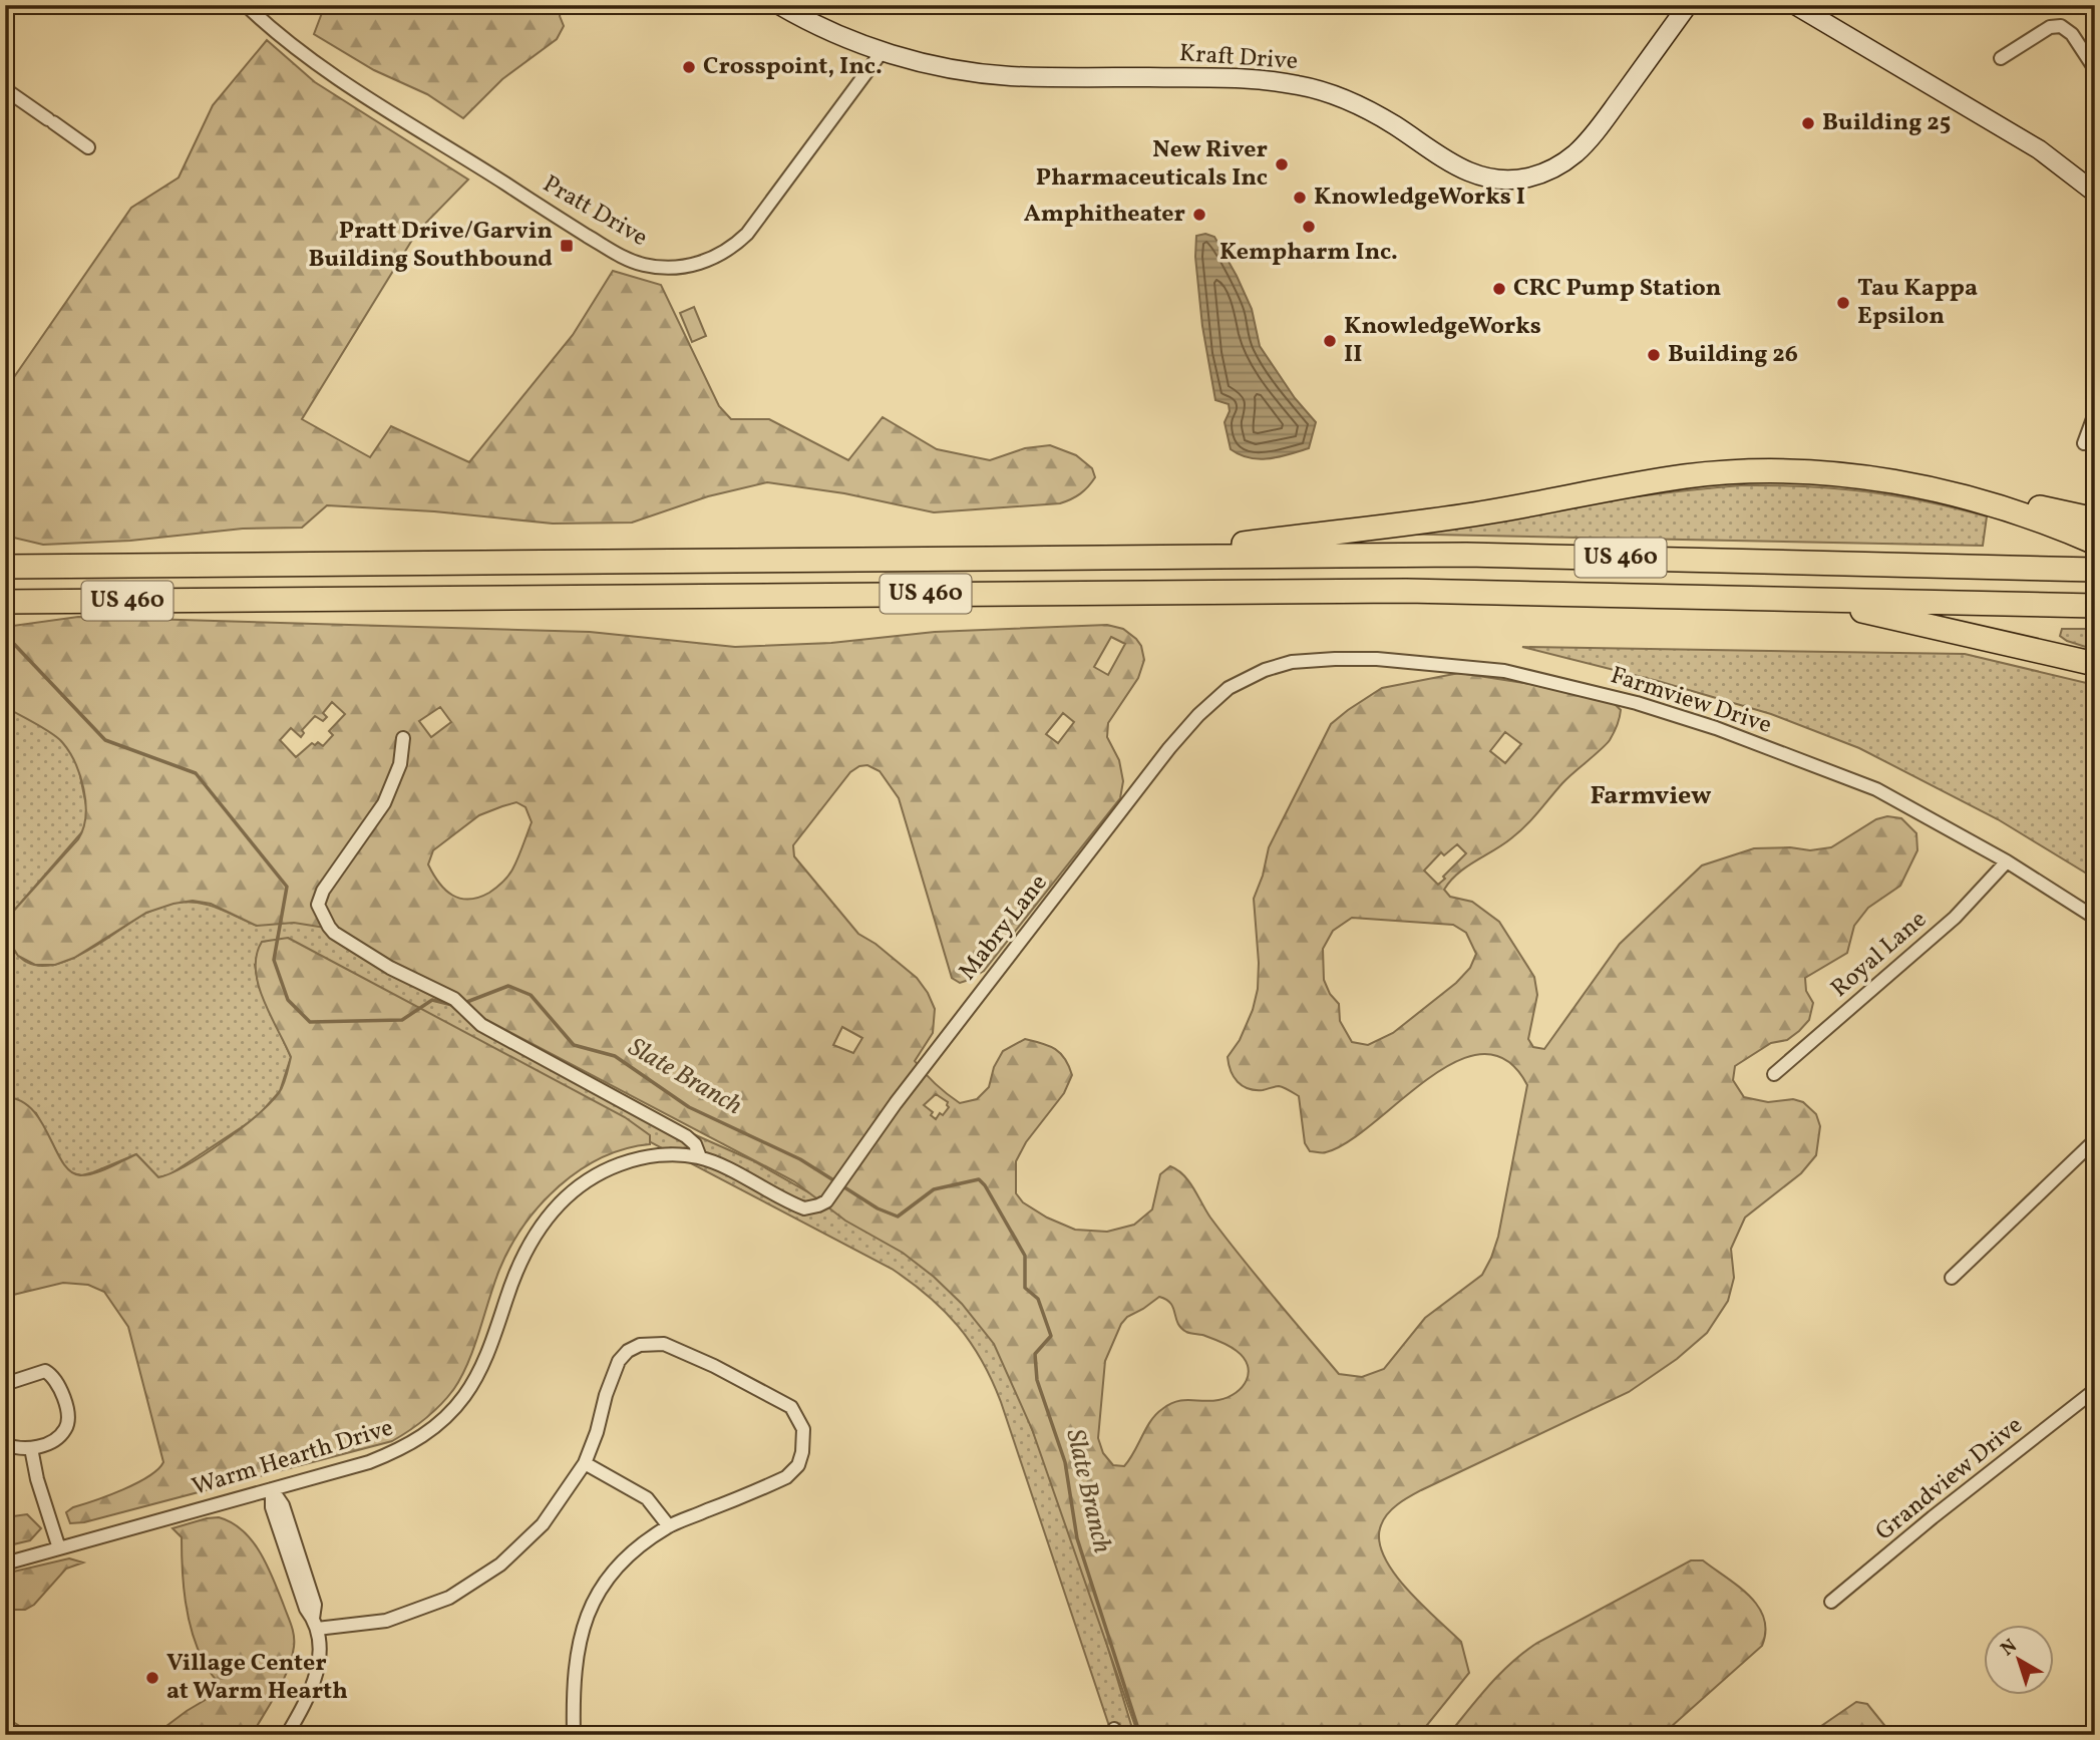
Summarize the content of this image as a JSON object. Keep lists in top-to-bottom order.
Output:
{
  "streets": {
    "highway": ["US 460"],
    "street": [
      "Kraft Drive",
      "Pratt Drive",
      "Farmview Drive",
      "Mabry Lane",
      "Royal Lane",
      "Warm Hearth Drive",
      "Grandview Drive"
    ]
  },
  "crossings": [
    ["Kraft Drive", "Pratt Drive"],
    ["Farmview Drive", "Mabry Lane"],
    ["Farmview Drive", "Royal Lane"],
    ["Mabry Lane", "Warm Hearth Drive"]
  ],
  "districts": ["Farmview"],
  "water": ["Slate Branch"],
  "places": {
    "other": [
      "Crosspoint, Inc.",
      "Building 25",
      "New River Pharmaceuticals Inc",
      "KnowledgeWorks I",
      "Amphitheater",
      "Kempharm Inc.",
      "CRC Pump Station",
      "Tau Kappa Epsilon",
      "KnowledgeWorks II",
      "Building 26",
      "Village Center at Warm Hearth"
    ],
    "transit": ["Pratt Drive/Garvin Building Southbound"]
  },
  "north": "top left"
}
